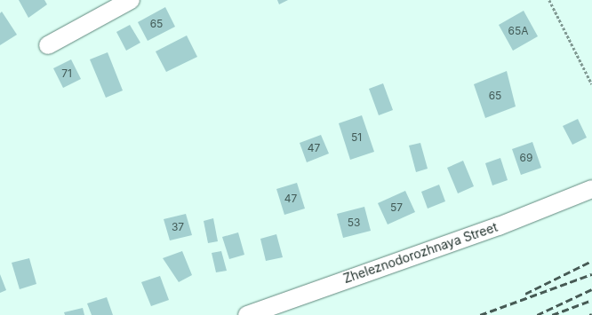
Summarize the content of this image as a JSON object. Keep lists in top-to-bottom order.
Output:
{
  "streets": {
    "street": ["Zheleznodorozhnaya Street"]
  },
  "house_numbers": [
    "65",
    "65А",
    "71",
    "65",
    "51",
    "47",
    "69",
    "47",
    "57",
    "53",
    "37"
  ]
}
